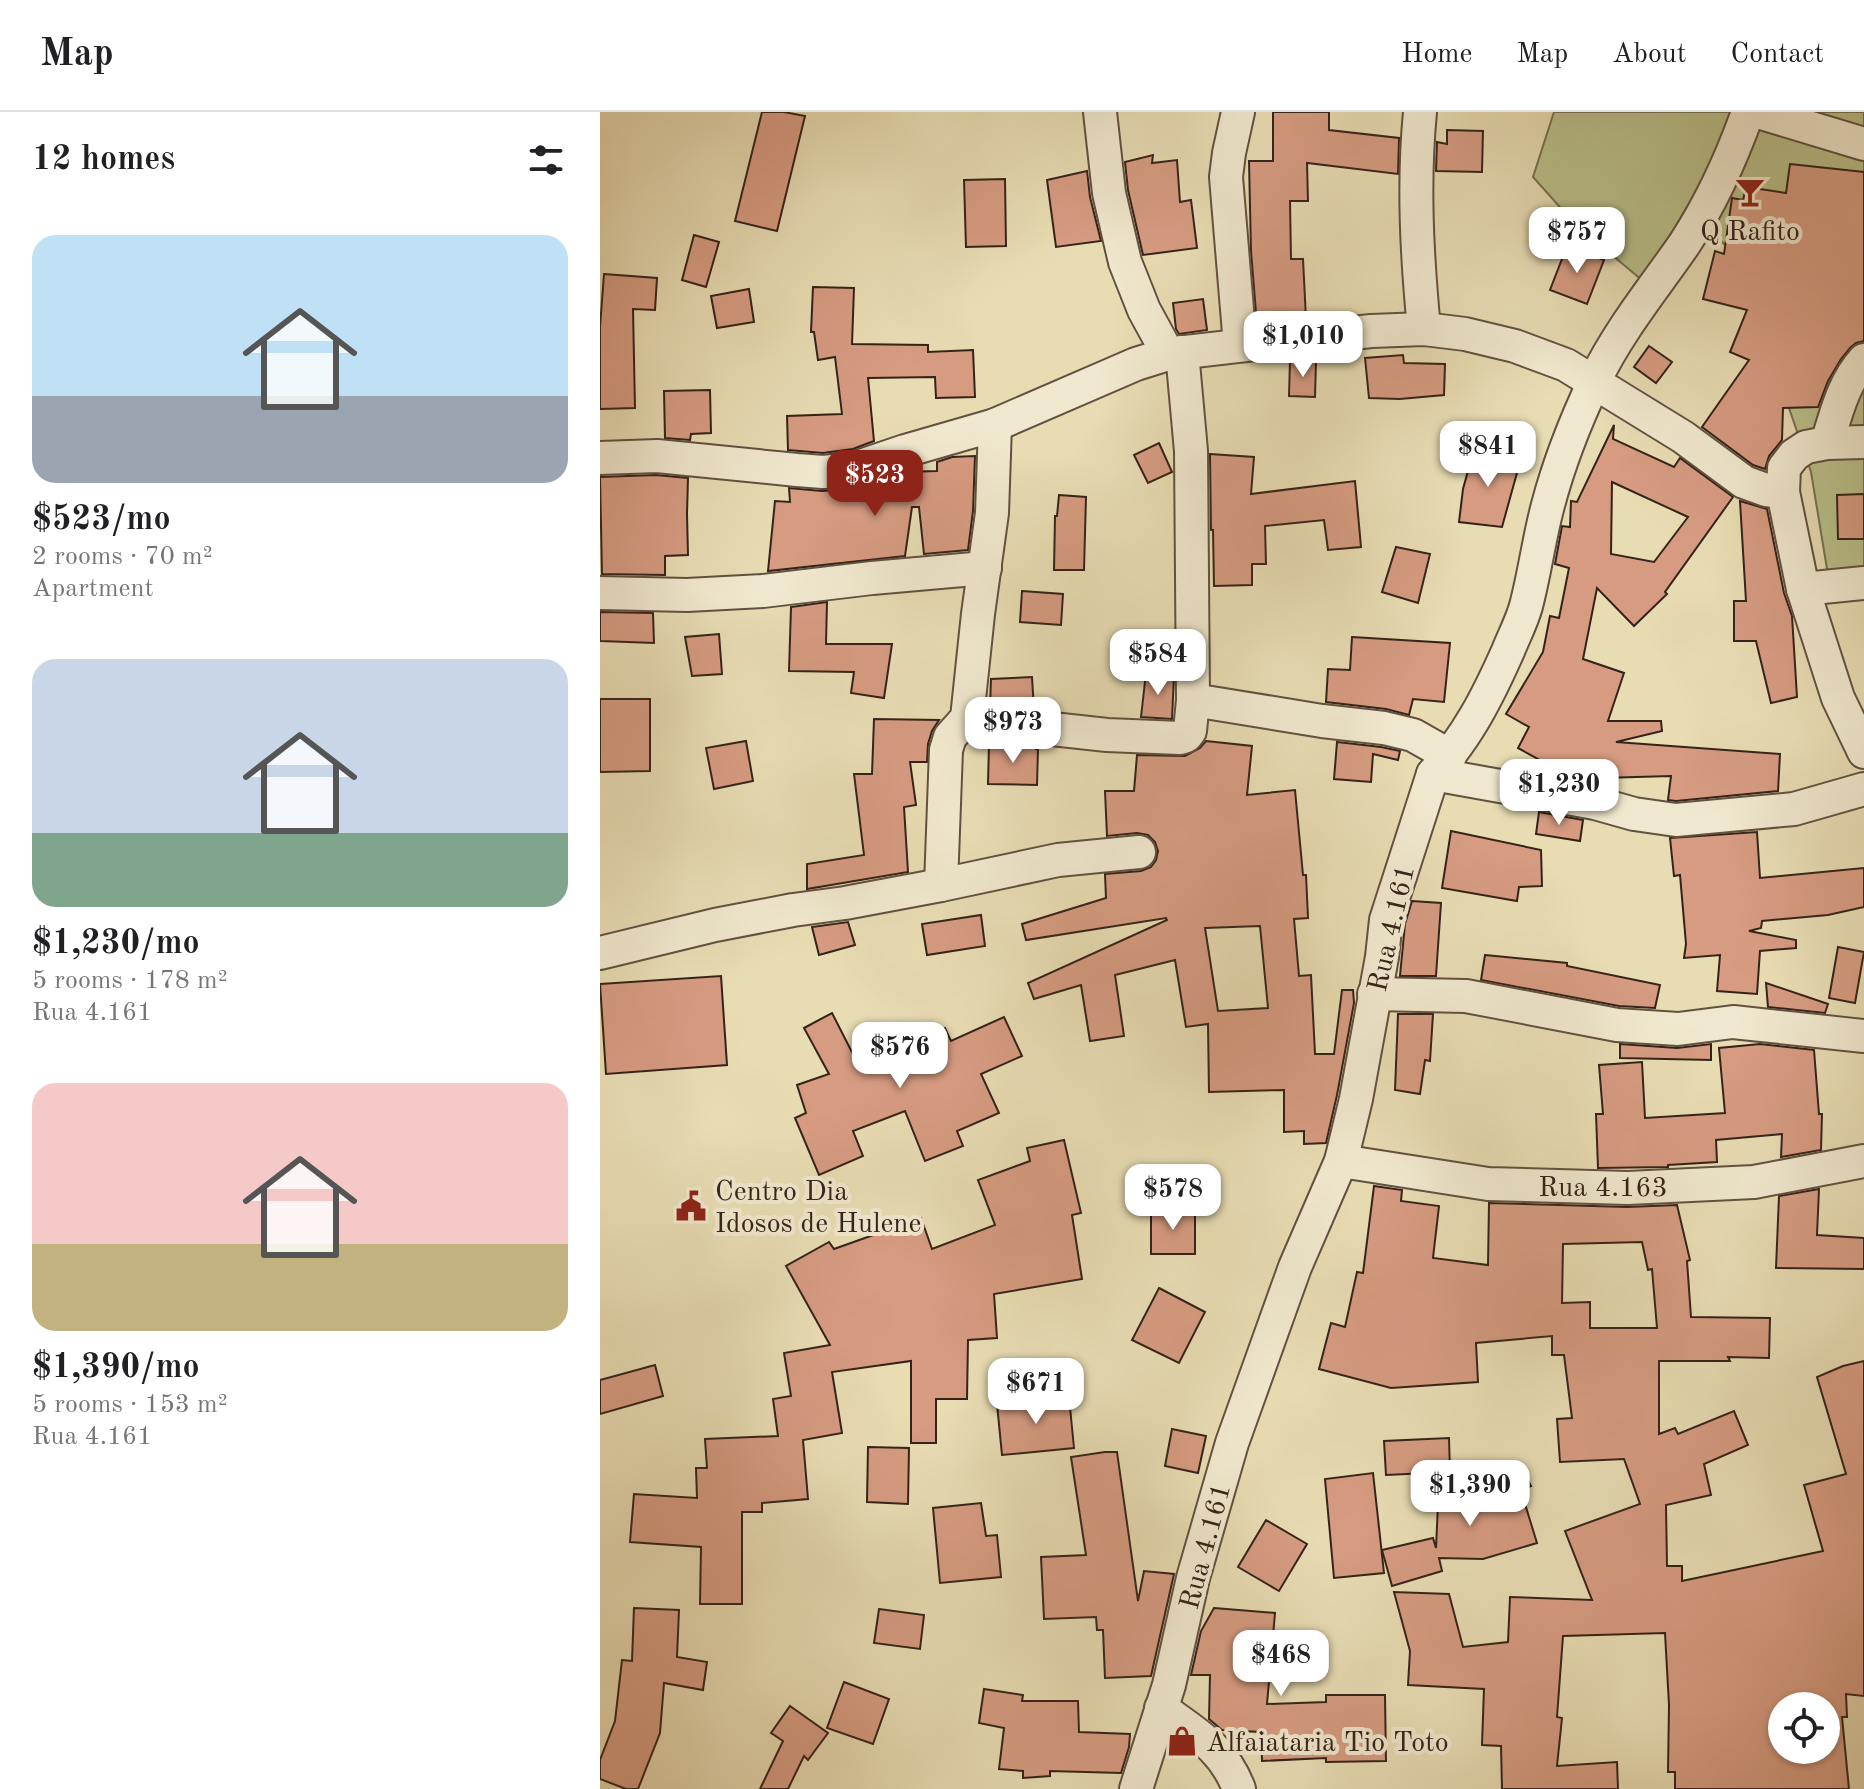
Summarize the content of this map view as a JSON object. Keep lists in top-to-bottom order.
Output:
{
  "streets": {
    "street": ["Rua 4.161", "Rua 4.163"]
  },
  "crossings": [
    ["Rua 4.161", "Rua 4.163"]
  ],
  "places": {
    "bar": ["Q Rafito"],
    "public building": ["Centro Dia Idosos de Hulene"],
    "shop": ["Alfaiataria Tio Toto"]
  },
  "page": {
    "header": "Map",
    "nav": [
      "Home",
      "Map",
      "About",
      "Contact"
    ],
    "heading": "12 homes",
    "price": [
      "$757",
      "$1,010",
      "$841",
      "$523",
      "$584",
      "$973",
      "$1,230",
      "$576",
      "$578",
      "$671",
      "$1,390",
      "$468"
    ],
    "list": [
      {
        "name": "$523/mo",
        "note": "2 rooms · 70 m² · Apartment"
      },
      {
        "name": "$1,230/mo",
        "note": "5 rooms · 178 m² · Rua 4.161"
      },
      {
        "name": "$1,390/mo",
        "note": "5 rooms · 153 m² · Rua 4.161"
      }
    ]
  }
}
